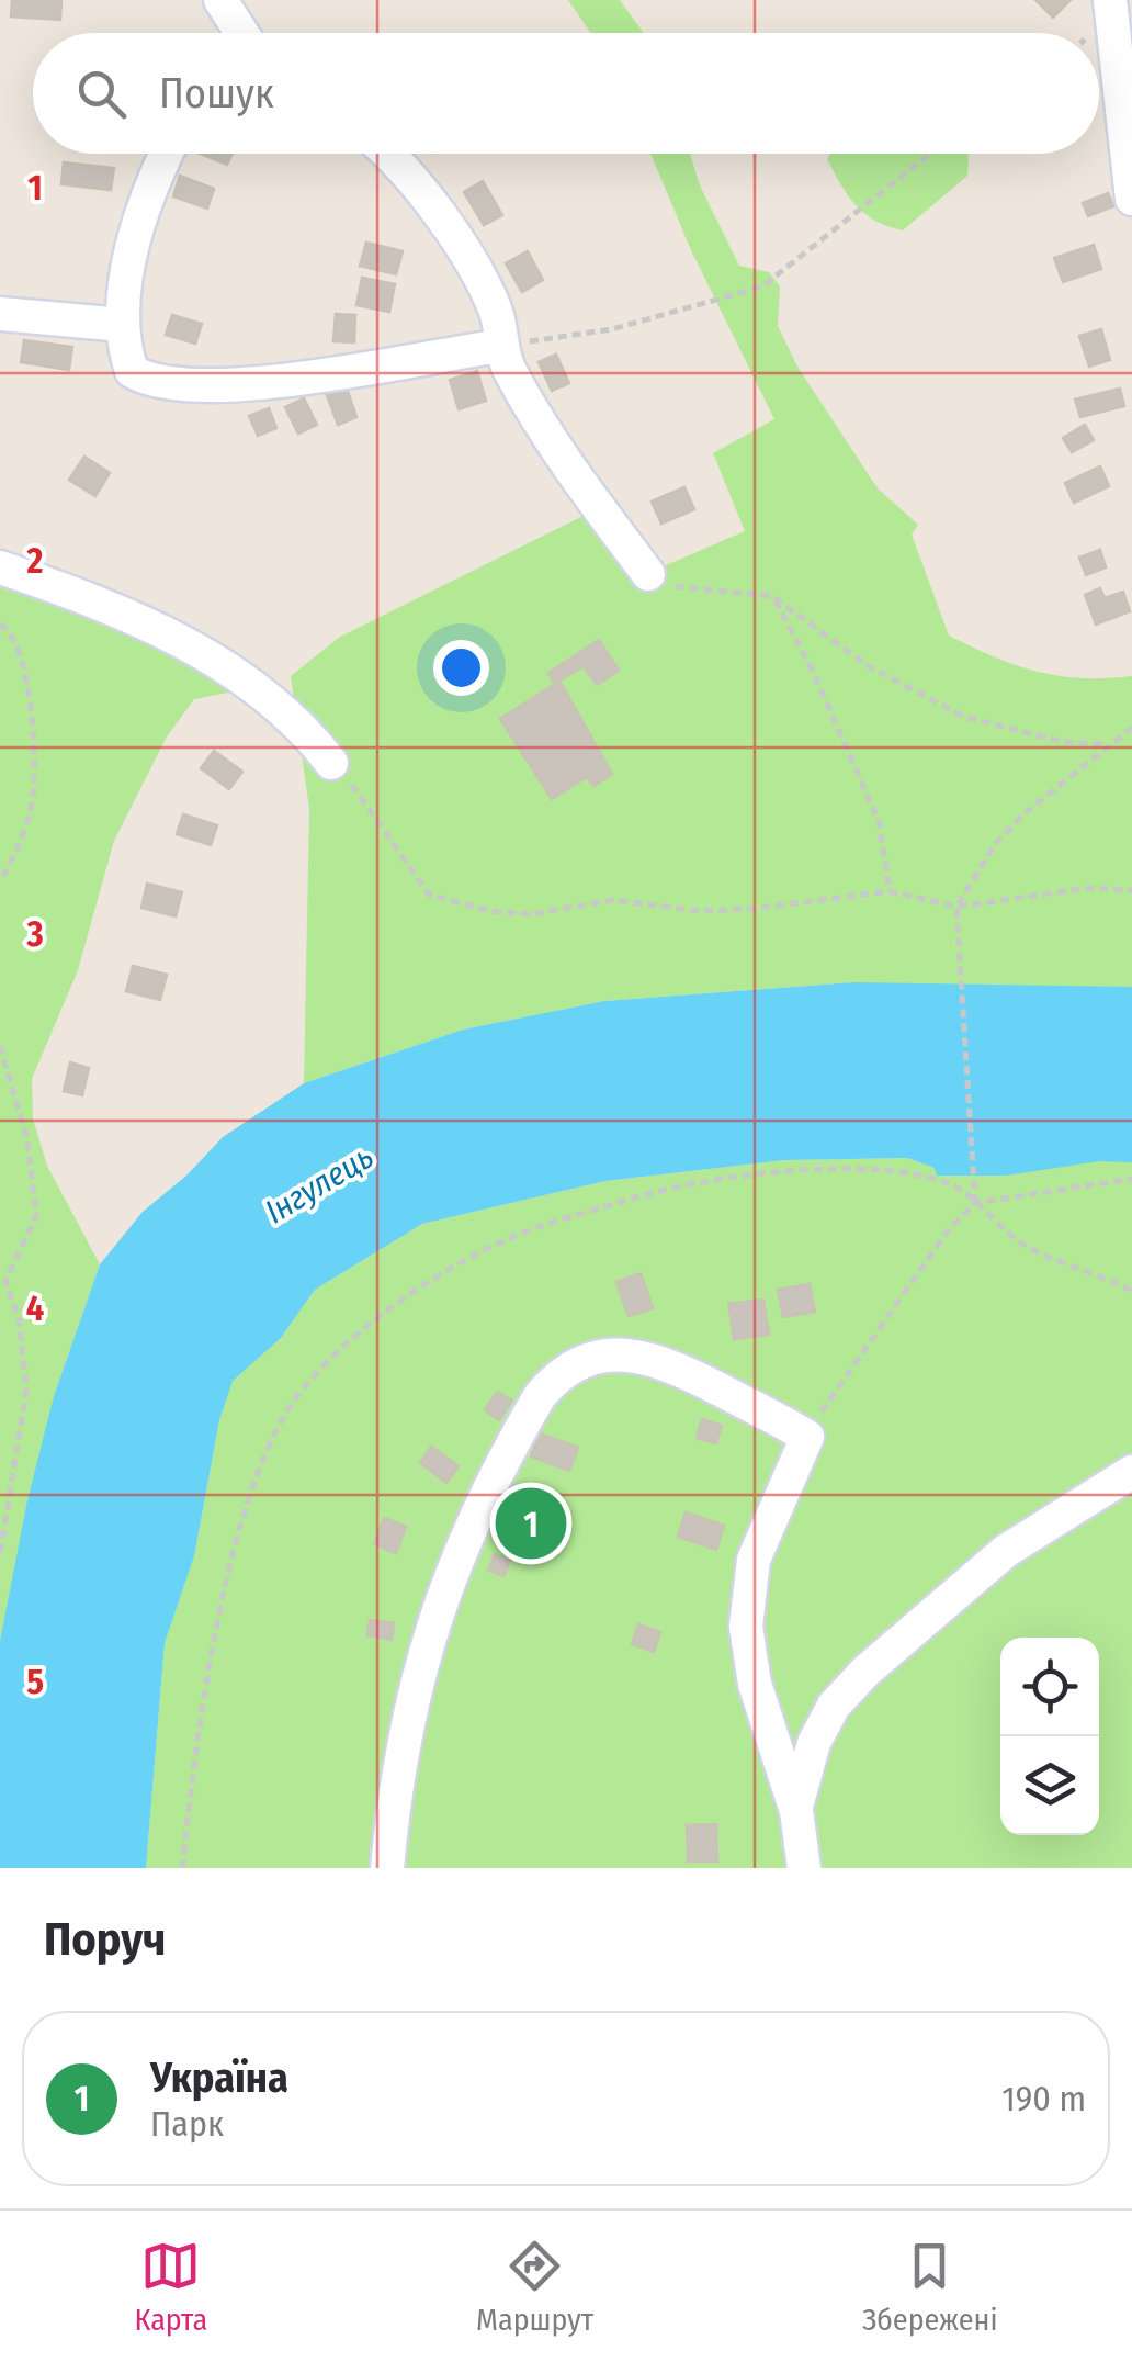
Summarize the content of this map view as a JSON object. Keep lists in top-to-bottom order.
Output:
{
  "water": ["Інгулець"],
  "page": {
    "search": "Пошук",
    "pins": "1",
    "heading": "Поруч",
    "list": [
      {
        "mark": "1",
        "name": "Україна",
        "note": "Парк",
        "value": "190 m"
      }
    ],
    "nav": ["Карта", "Маршрут", "Збережені"]
  },
  "grid": {
    "rows": [
      "1",
      "2",
      "3",
      "4",
      "5"
    ]
  }
}
